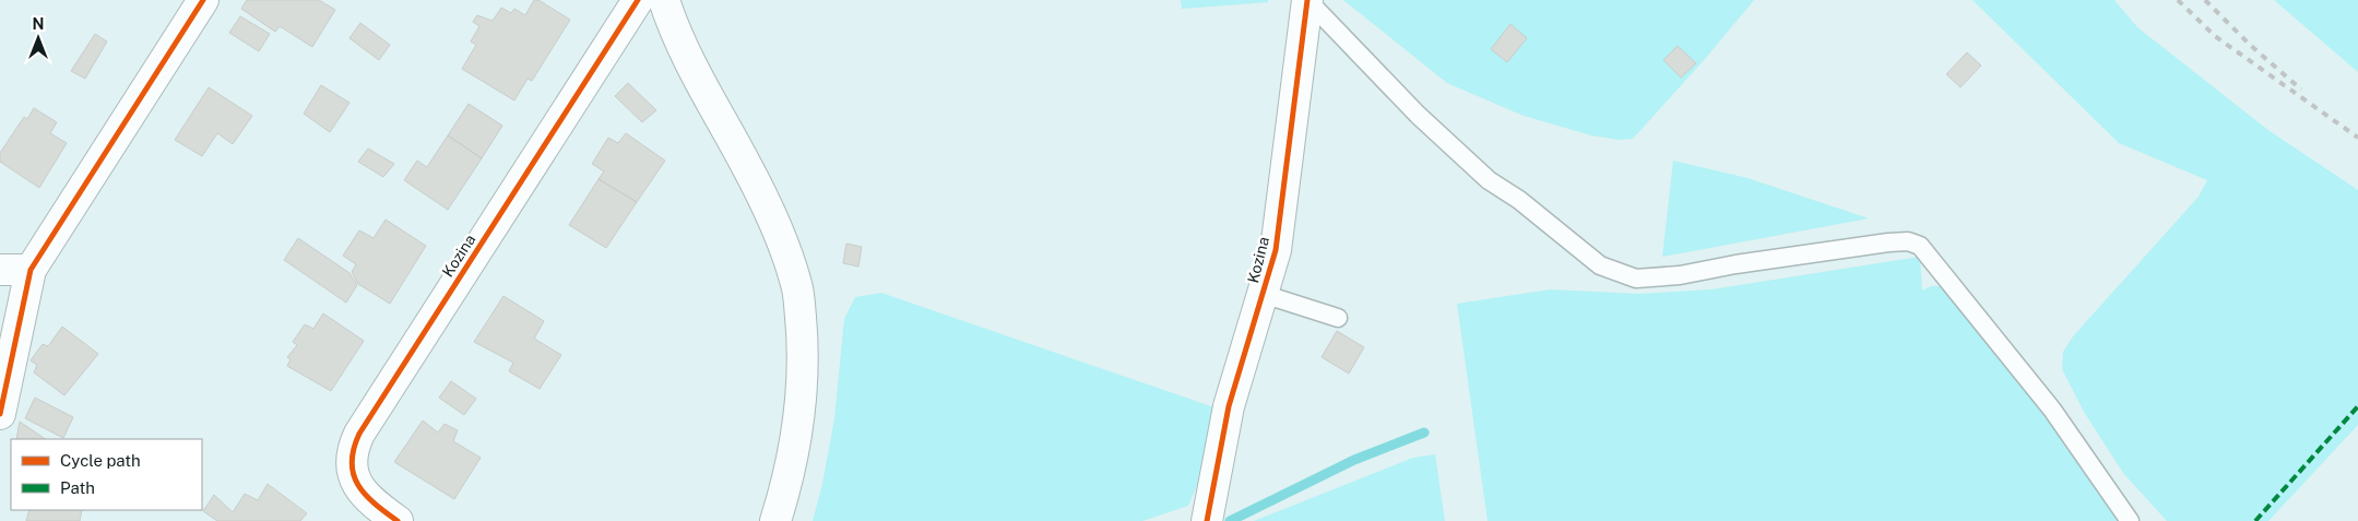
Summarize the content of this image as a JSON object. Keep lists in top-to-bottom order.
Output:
{
  "streets": {
    "street": ["Kozina"]
  },
  "legend": ["Cycle path", "Path"],
  "north": "top"
}
